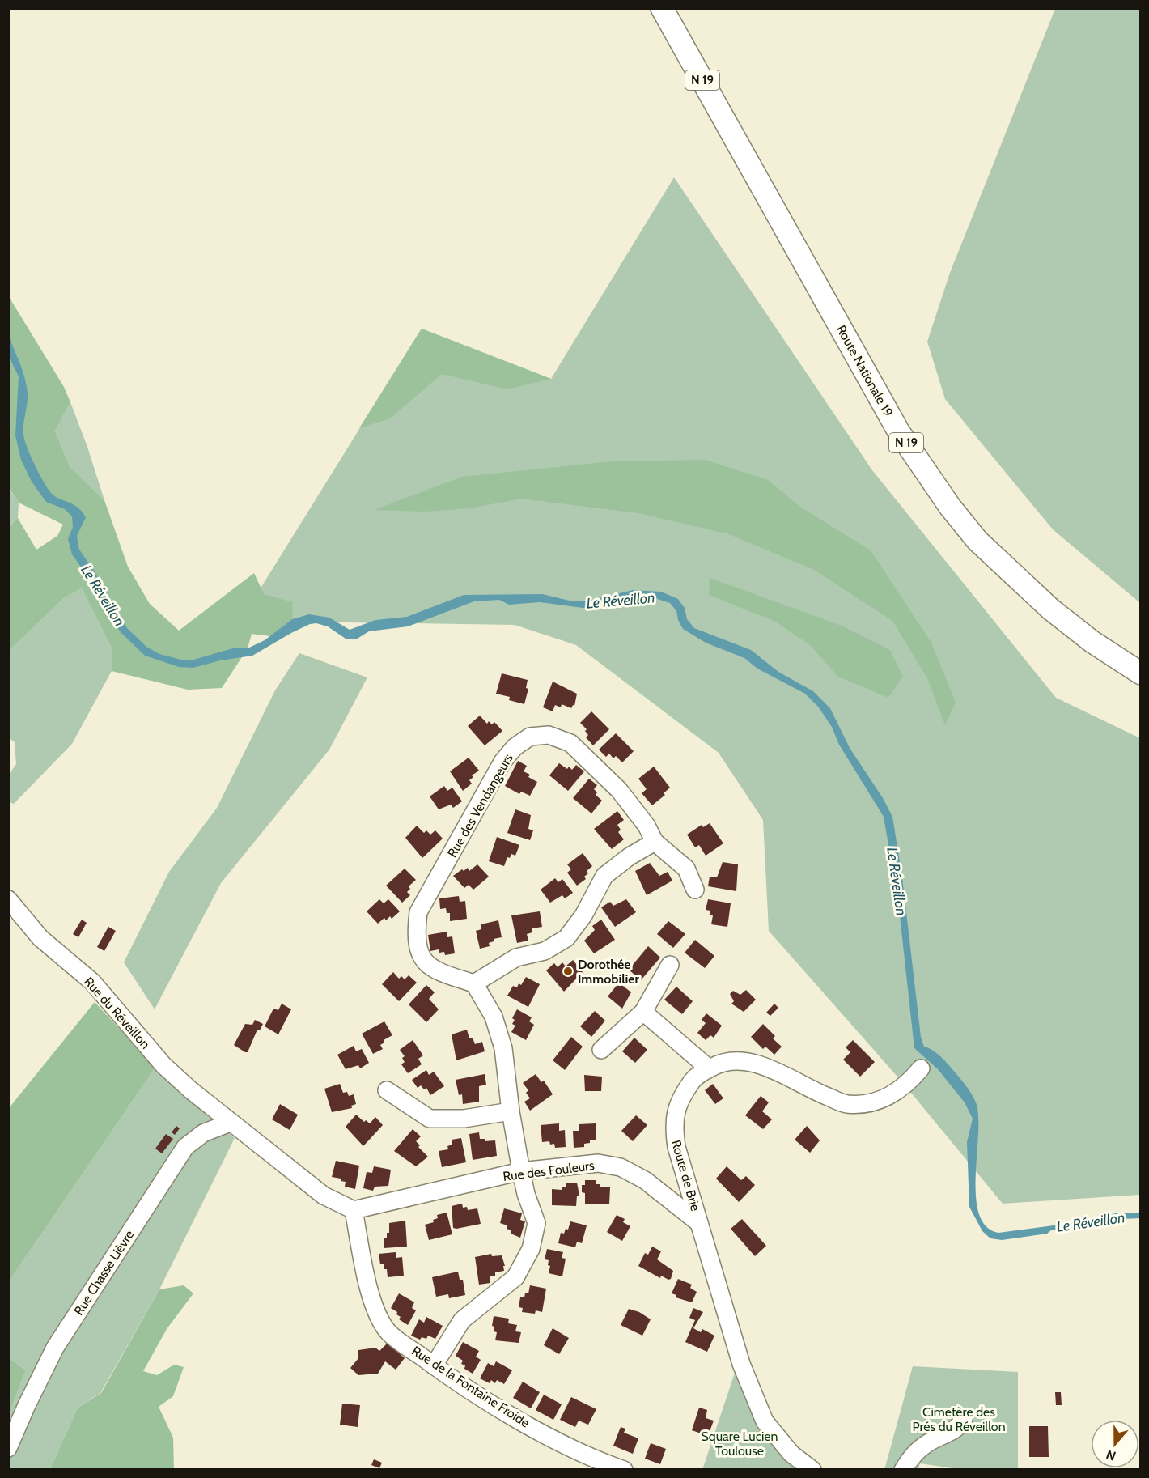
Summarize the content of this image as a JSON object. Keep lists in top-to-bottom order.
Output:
{
  "streets": {
    "main road": ["N 19", "Route Nationale 19"],
    "street": [
      "Rue des Vendangeurs",
      "Rue du Réveillon",
      "Rue des Fouleurs",
      "Route de Brie",
      "Rue Chasse Lièvre",
      "Rue de la Fontaine Froide"
    ]
  },
  "crossings": [
    ["Rue du Réveillon", "Rue Chasse Lièvre"],
    ["Rue des Fouleurs", "Route de Brie"],
    ["Rue des Fouleurs", "Rue de la Fontaine Froide"]
  ],
  "water": ["Le Réveillon"],
  "parks": ["Cimetère des Prés du Réveillon", "Square Lucien Toulouse"],
  "places": ["Dorothée Immobilier"],
  "north": "bottom"
}
